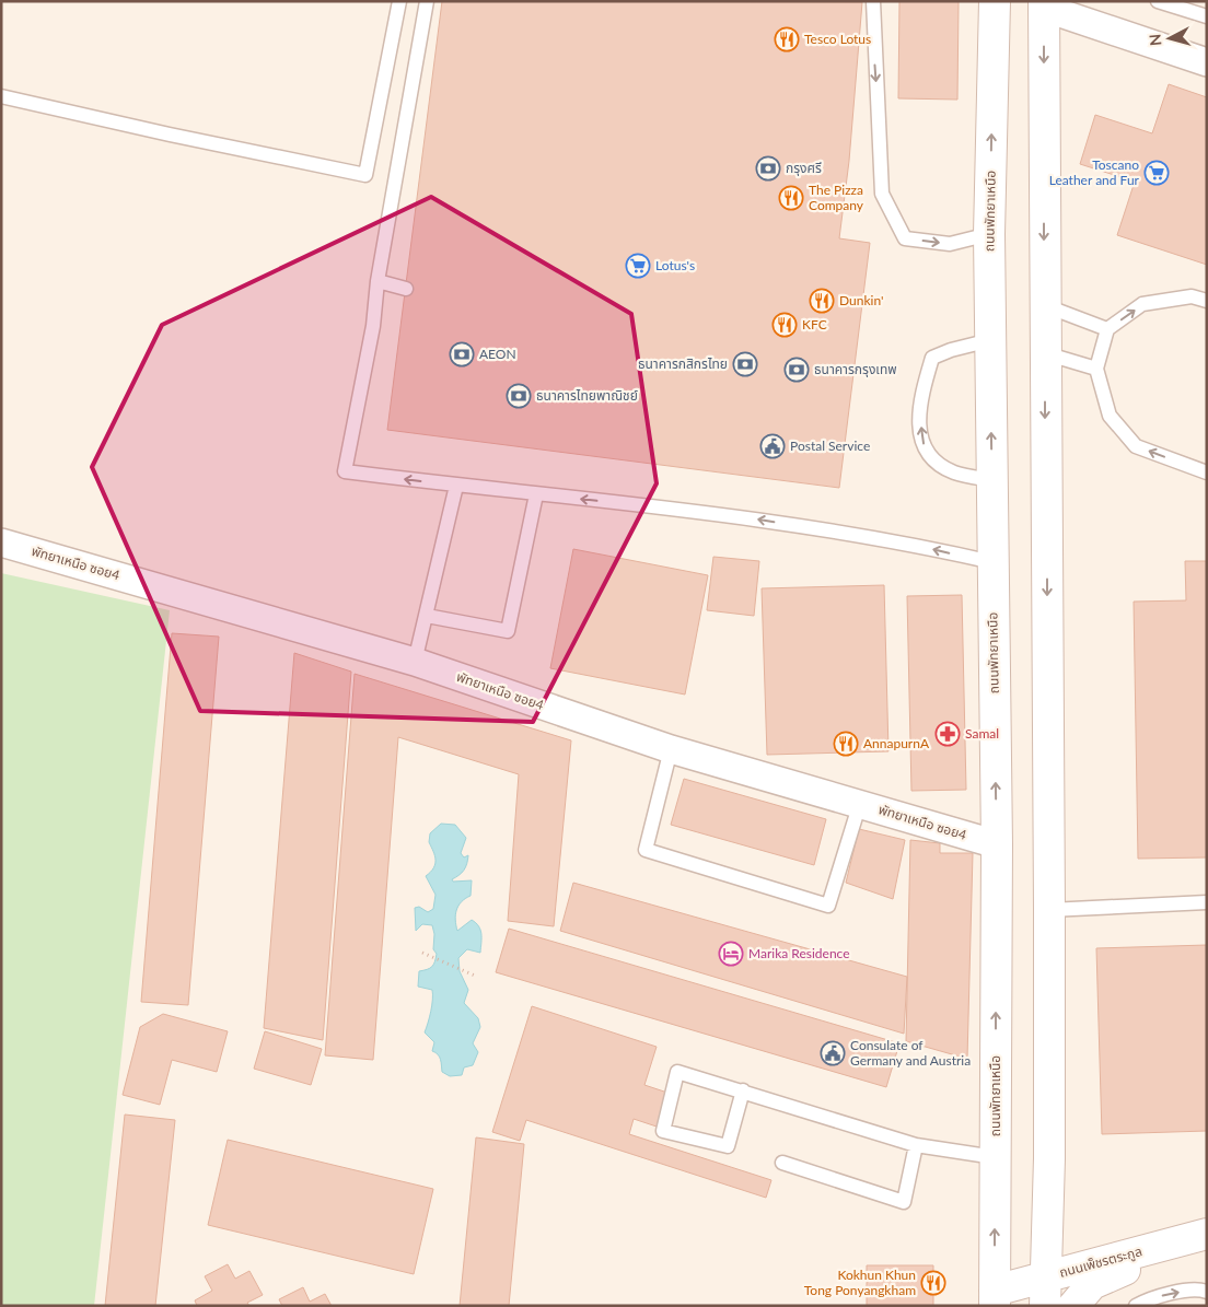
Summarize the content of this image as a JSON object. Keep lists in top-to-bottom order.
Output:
{
  "streets": {
    "main road": ["ถนนพัทยาเหนือ", "ถนนเพ็ชรตระกูล"],
    "street": ["พัทยาเหนือ ซอย4"]
  },
  "crossings": [
    ["ถนนพัทยาเหนือ", "พัทยาเหนือ ซอย4"],
    ["ถนนพัทยาเหนือ", "ถนนเพ็ชรตระกูล"]
  ],
  "places": {
    "restaurant": [
      "Tesco Lotus",
      "The Pizza Company",
      "Dunkin'",
      "KFC",
      "AnnapurnA",
      "Kokhun Khun Tong Ponyangkham"
    ],
    "bank": [
      "กรุงศรี",
      "AEON",
      "ธนาคารกสิกรไทย",
      "ธนาคารกรุงเทพ",
      "ธนาคารไทยพาณิชย์"
    ],
    "supermarket": ["Toscano Leather and Fur", "Lotus's"],
    "public building": ["Postal Service", "Consulate of Germany and Austria"],
    "pharmacy": ["Samal"],
    "hotel": ["Marika Residence"]
  },
  "north": "left"
}
